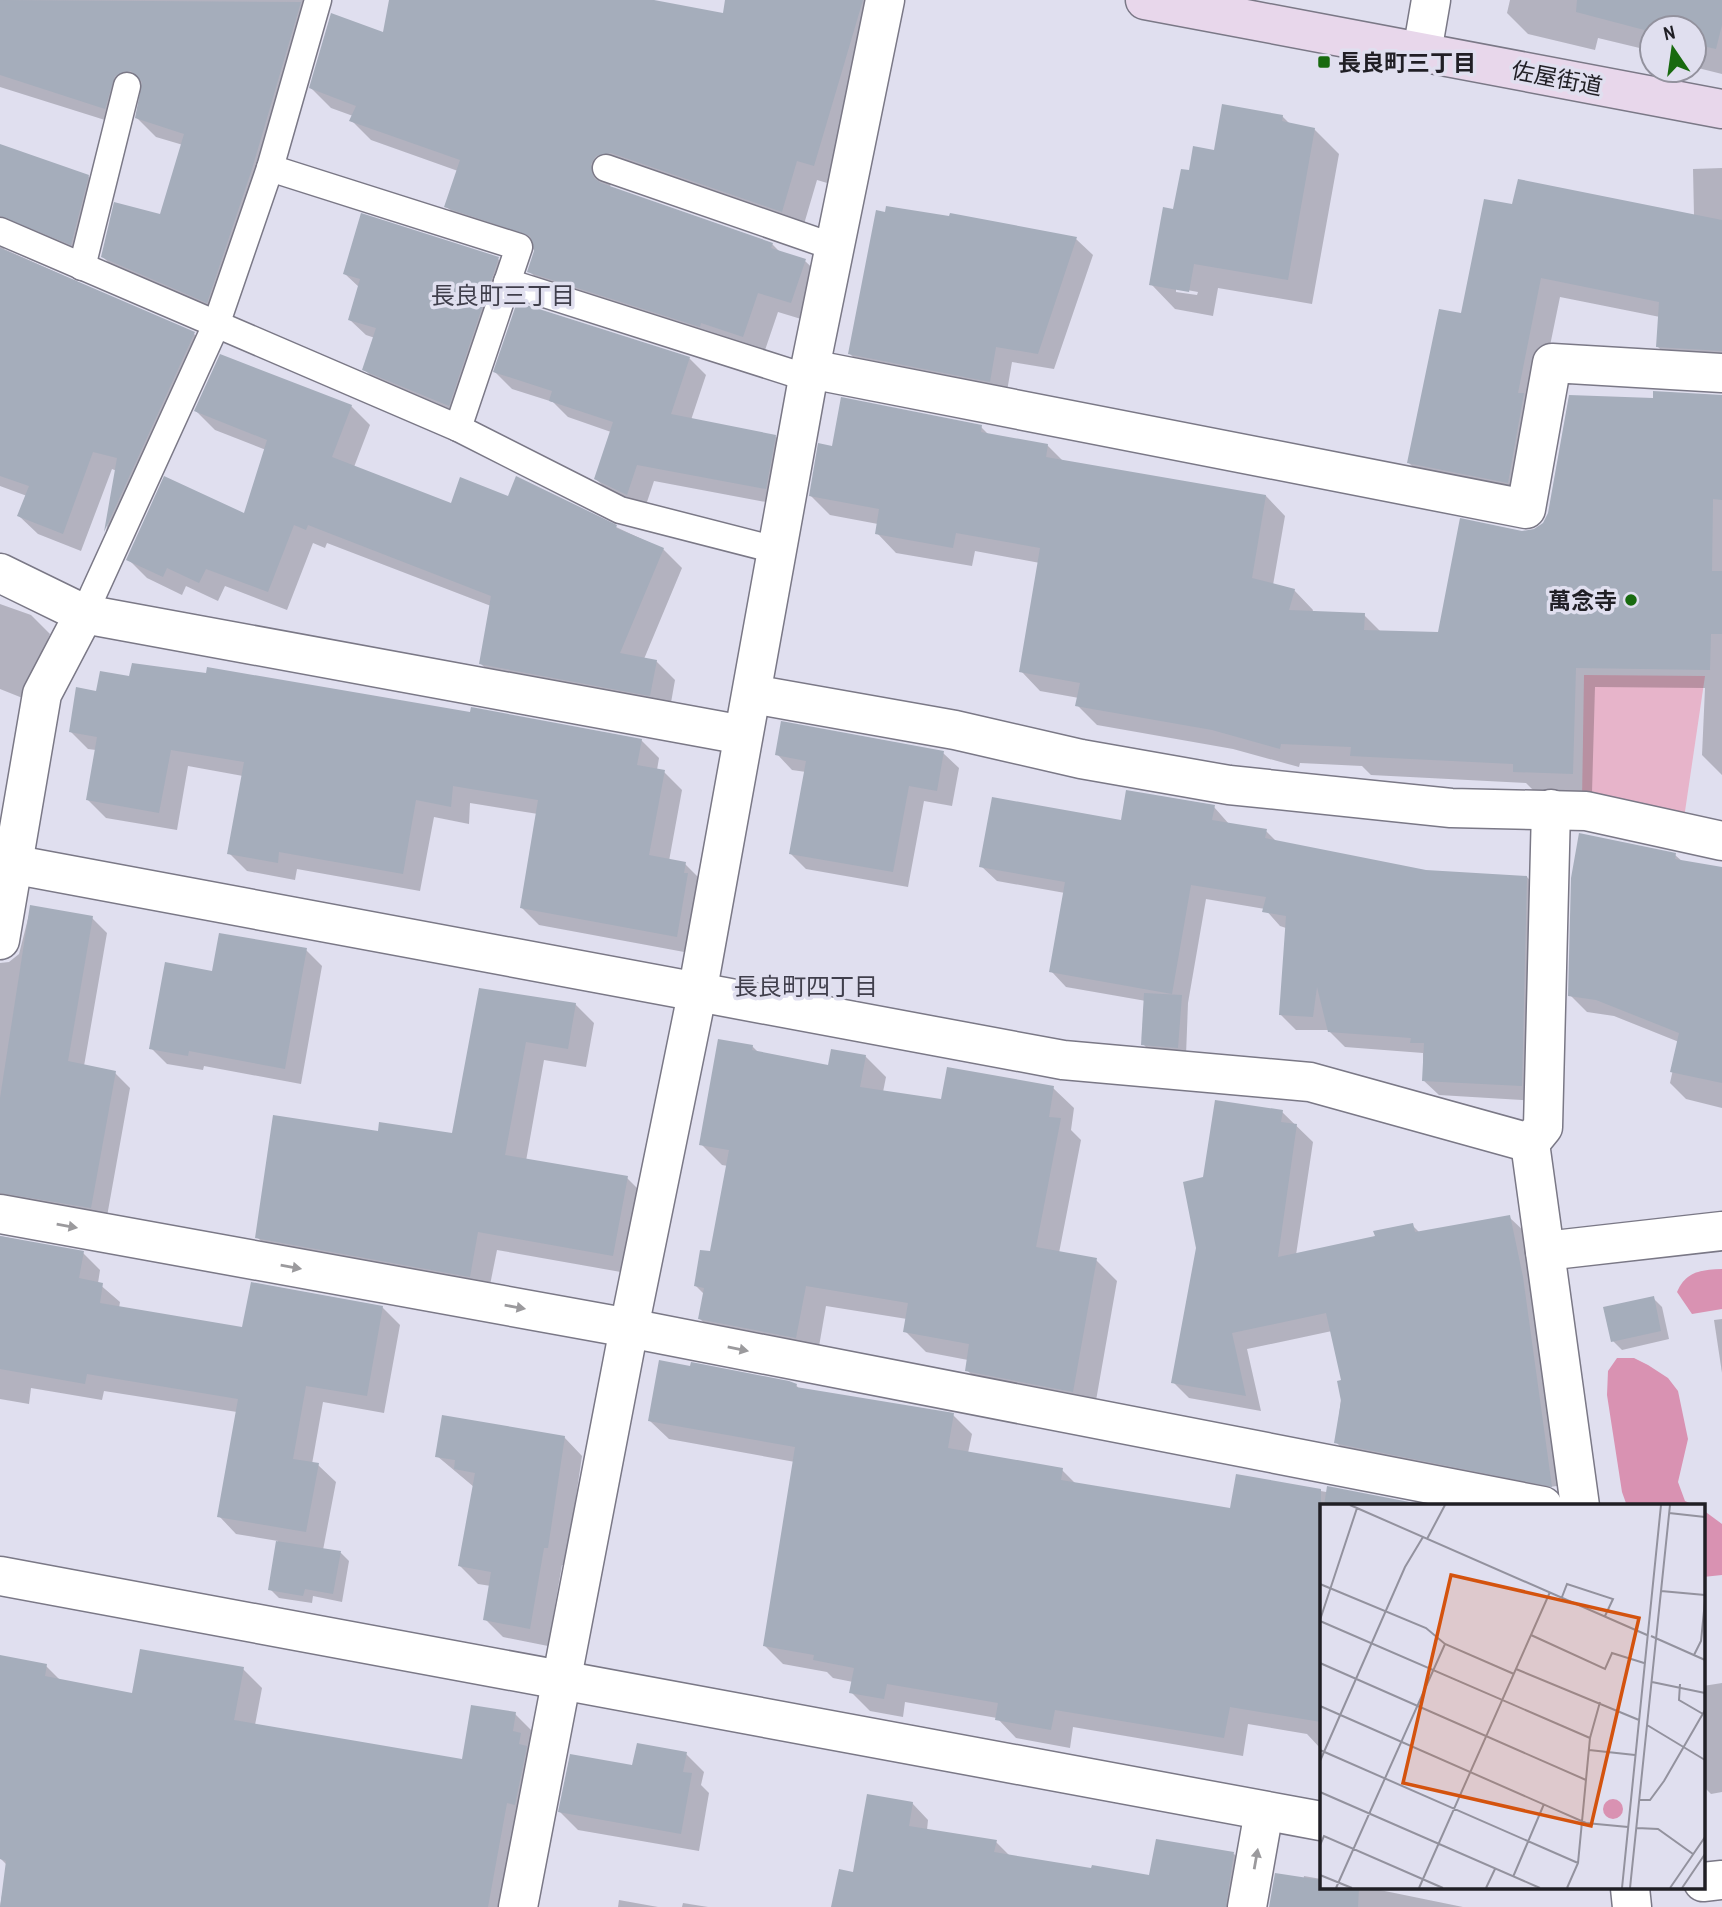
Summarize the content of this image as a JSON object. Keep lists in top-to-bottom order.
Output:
{
  "streets": {
    "street": ["佐屋街道"]
  },
  "districts": ["長良町三丁目", "長良町四丁目"],
  "places": {
    "transit": ["長良町三丁目"],
    "other": ["萬念寺"]
  },
  "north": "top"
}
